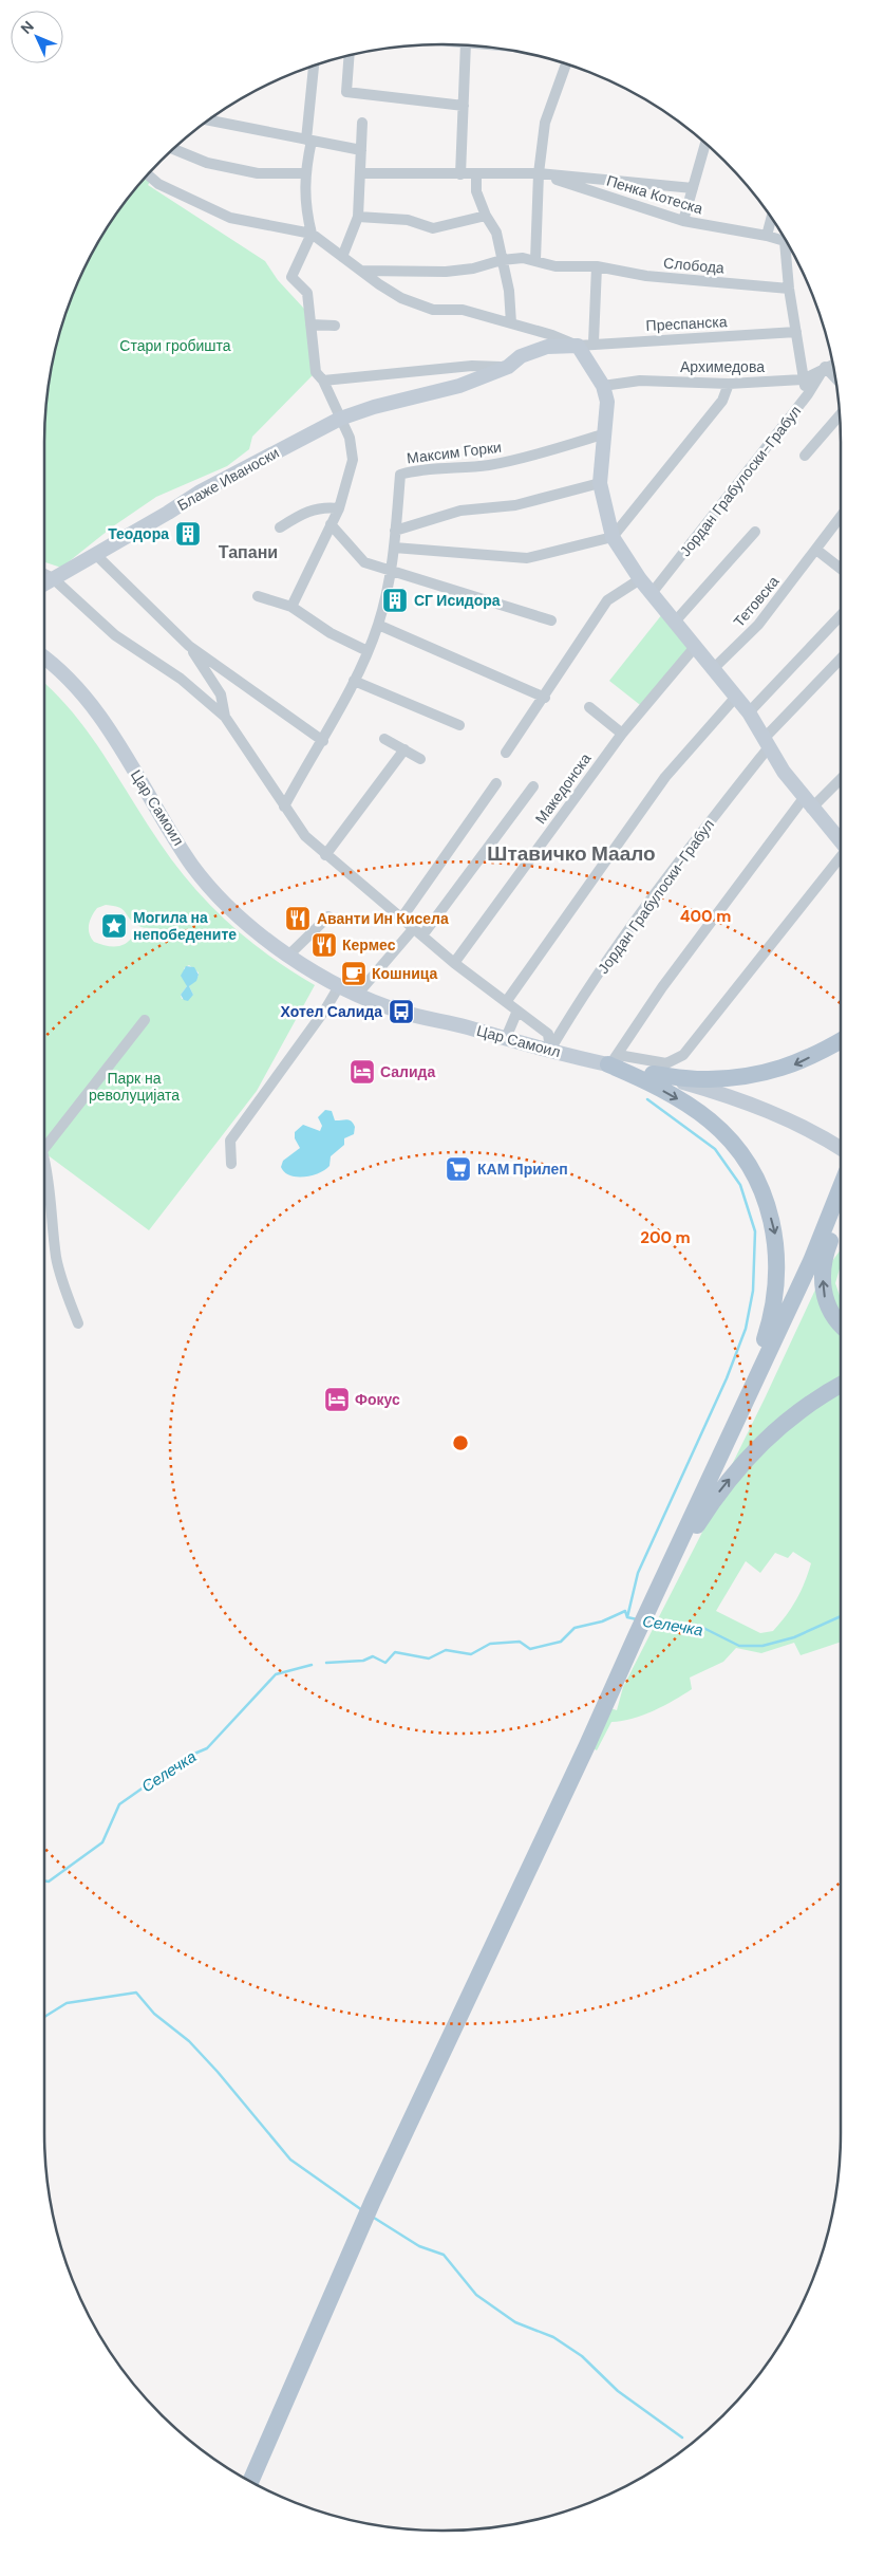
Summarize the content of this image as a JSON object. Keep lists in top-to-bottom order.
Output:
{
  "streets": {
    "street": [
      "Пенка Котеска",
      "Слобода",
      "Преспанска",
      "Архимедова",
      "Максим Горки",
      "Блаже Иваноски",
      "Јордан Грабулоски-Грабул",
      "Тетовска",
      "Македонска",
      "Цар Самоил"
    ]
  },
  "crossings": [
    ["Преспанска", "Блаже Иваноски"],
    ["Архимедова", "Јордан Грабулоски-Грабул"],
    ["Јордан Грабулоски-Грабул", "Цар Самоил"]
  ],
  "districts": ["Тапани", "Штавичко Маало"],
  "water": ["Селечка"],
  "parks": ["Стари гробишта", "Парк на револуцијата"],
  "places": {
    "building": ["Теодора", "СГ Исидора"],
    "restaurant": ["Аванти Ин Кисела", "Кермес"],
    "place": ["Могила на непобедените"],
    "cafe": ["Кошница"],
    "bus stop": ["Хотел Салида"],
    "hotel": ["Салида", "Фокус"],
    "supermarket": ["КАМ Прилеп"]
  },
  "north": "top left",
  "rings": ["400 m", "200 m"]
}
